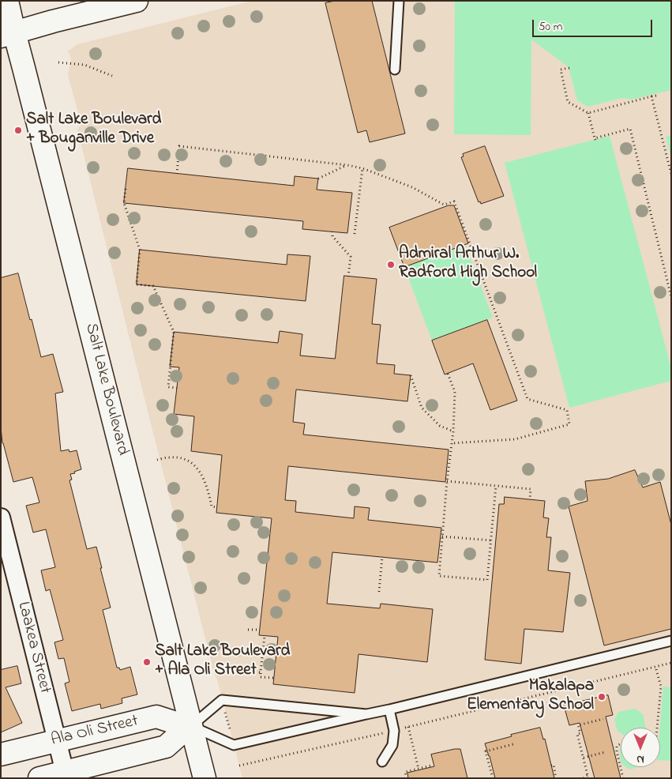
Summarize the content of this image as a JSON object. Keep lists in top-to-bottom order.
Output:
{
  "streets": {
    "main road": ["Salt Lake Boulevard", "Ala Oli Street"],
    "street": ["Laakea Street"]
  },
  "crossings": [
    ["Salt Lake Boulevard", "Ala Oli Street"],
    ["Laakea Street", "Ala Oli Street"]
  ],
  "places": [
    "Salt Lake Boulevard + Bouganville Drive",
    "Admiral Arthur W. Radford High School",
    "Salt Lake Boulevard + Ala Oli Street",
    "Makalapa Elementary School"
  ],
  "scale_bar": "50 m",
  "north": "bottom"
}
